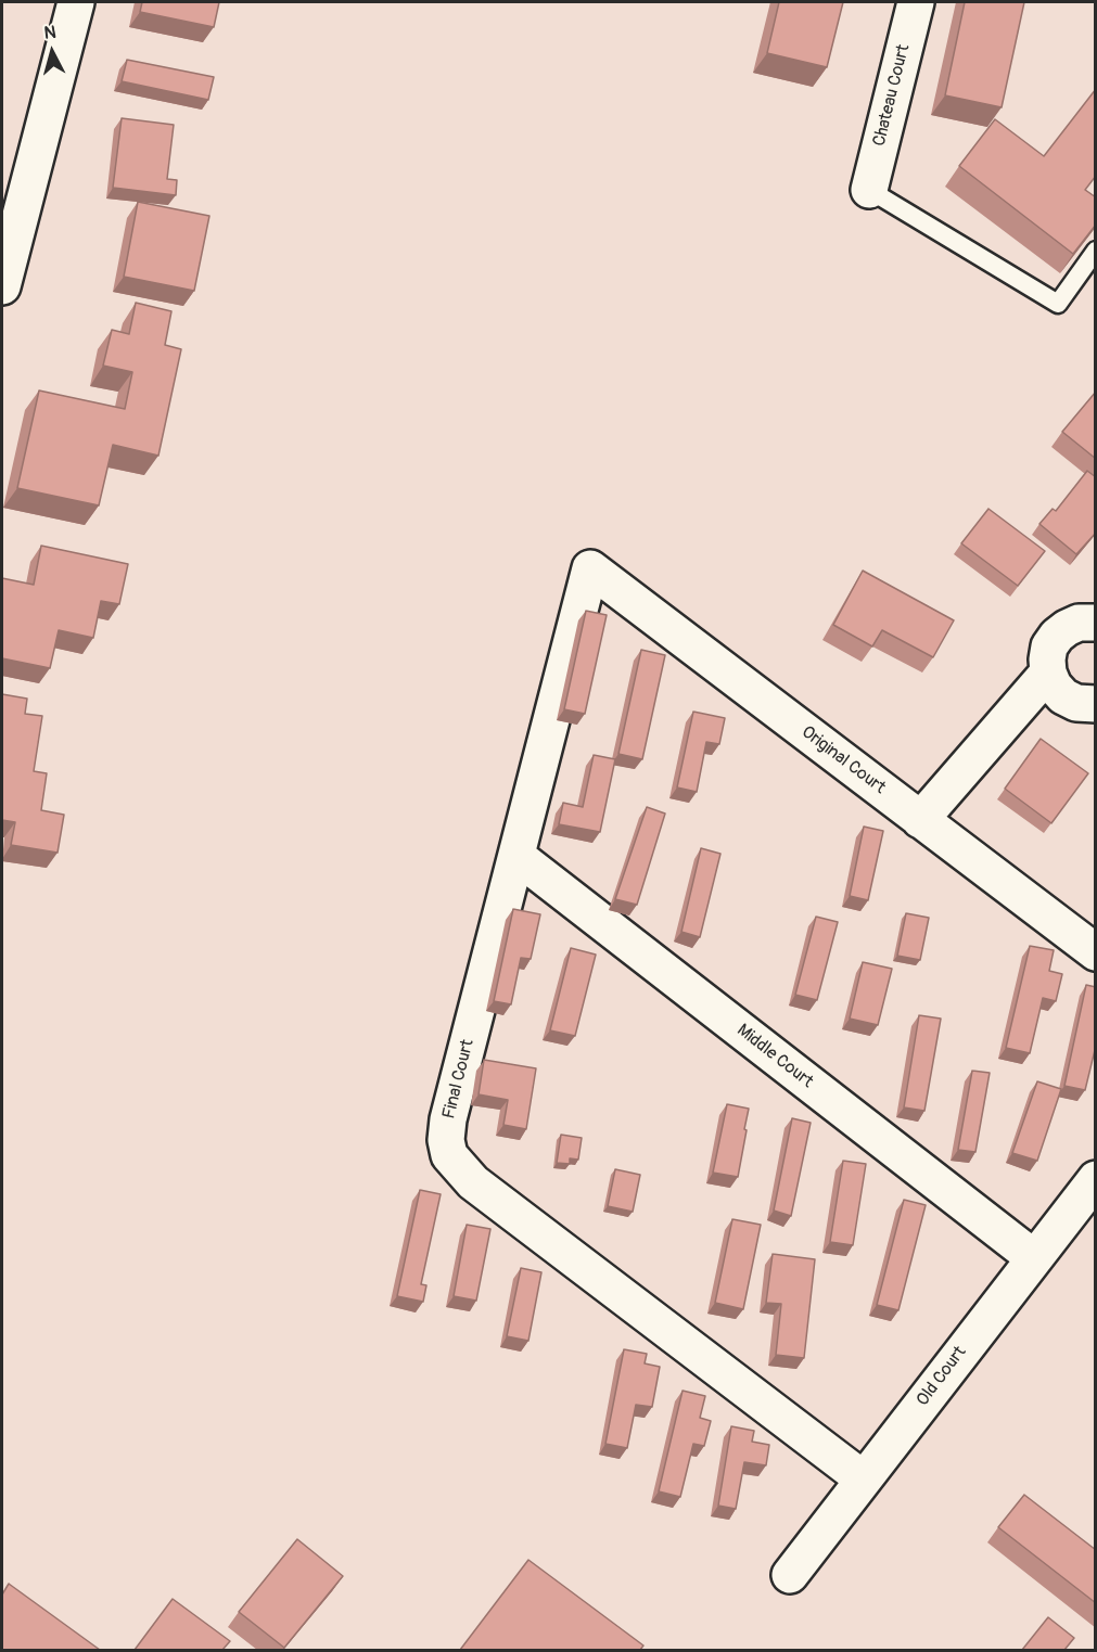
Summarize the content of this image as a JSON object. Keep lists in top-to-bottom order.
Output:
{
  "streets": {
    "street": [
      "Chateau Court",
      "Original Court",
      "Middle Court",
      "Final Court",
      "Old Court"
    ]
  },
  "crossings": [
    ["Original Court", "Final Court"],
    ["Middle Court", "Final Court"],
    ["Middle Court", "Old Court"],
    ["Final Court", "Old Court"]
  ],
  "north": "top"
}
